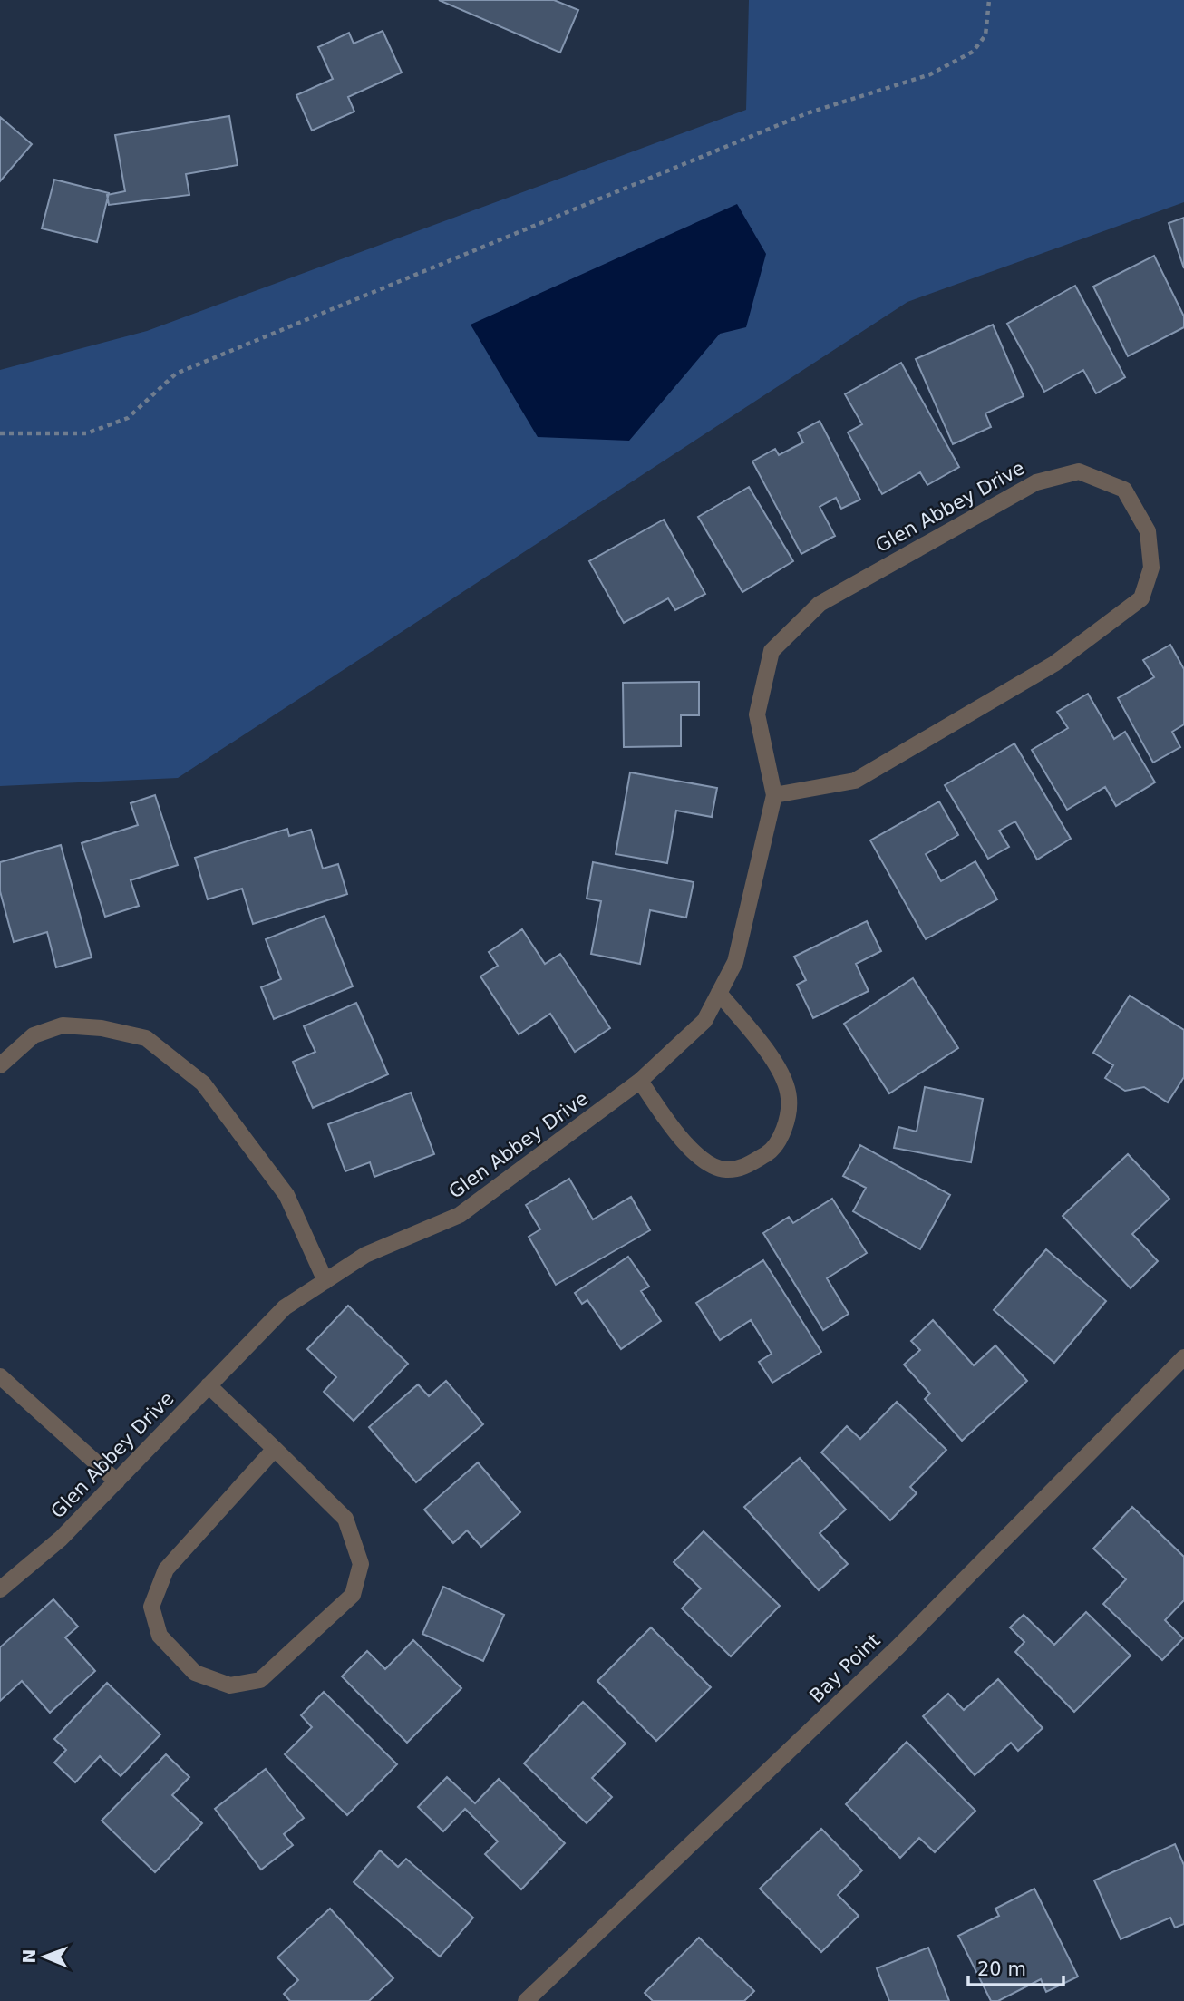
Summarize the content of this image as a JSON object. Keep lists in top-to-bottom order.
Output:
{
  "streets": {
    "street": ["Glen Abbey Drive", "Bay Point"]
  },
  "scale_bar": "20 m",
  "north": "left"
}
